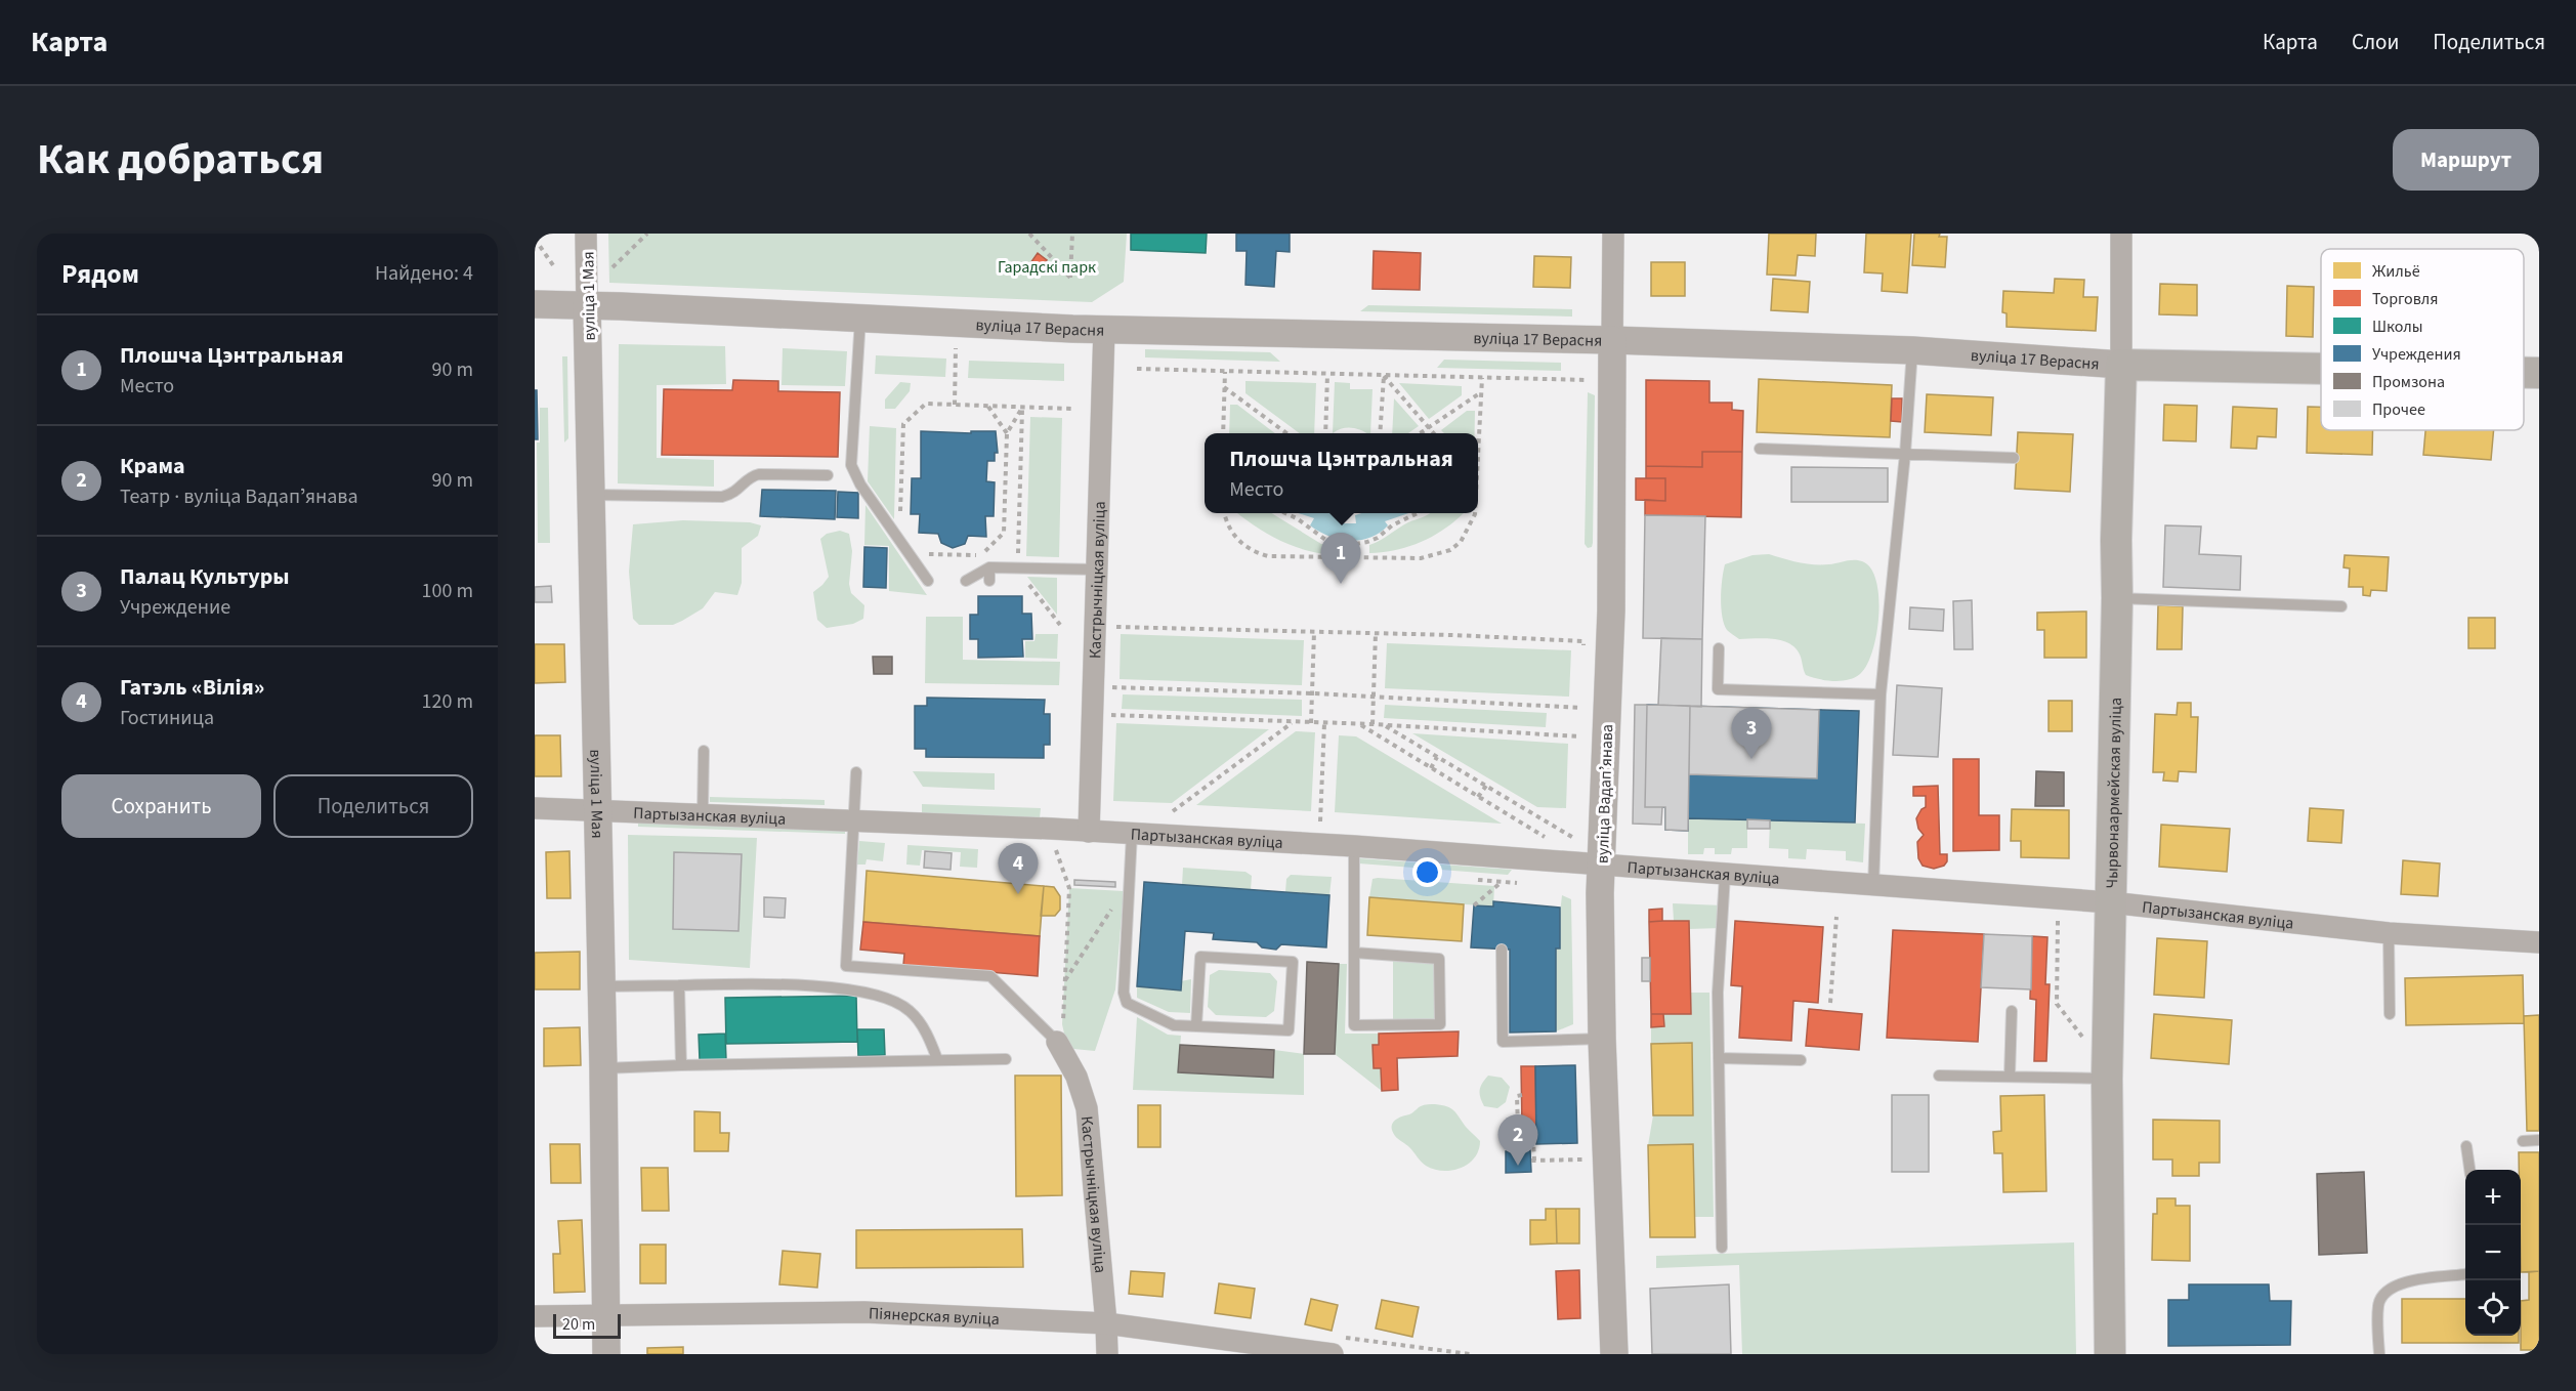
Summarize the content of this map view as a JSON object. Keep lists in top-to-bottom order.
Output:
{
  "streets": {
    "main road": ["вуліца 17 Верасня", "Чырвонаармейская вуліца"],
    "street": [
      "вуліца 1 Мая",
      "Кастрычніцкая вуліца",
      "вуліца Вадапʼянава",
      "Партызанская вуліца",
      "Піянерская вуліца"
    ]
  },
  "crossings": [
    ["вуліца 1 Мая", "вуліца 17 Верасня"],
    ["вуліца 1 Мая", "Партызанская вуліца"],
    ["вуліца 1 Мая", "Піянерская вуліца"],
    ["вуліца 17 Верасня", "Кастрычніцкая вуліца"],
    ["вуліца 17 Верасня", "вуліца Вадапʼянава"],
    ["вуліца 17 Верасня", "Чырвонаармейская вуліца"],
    ["Кастрычніцкая вуліца", "Партызанская вуліца"],
    ["Кастрычніцкая вуліца", "Піянерская вуліца"],
    ["вуліца Вадапʼянава", "Партызанская вуліца"],
    ["Чырвонаармейская вуліца", "Партызанская вуліца"]
  ],
  "parks": ["Гарадскі парк"],
  "legend": [
    "Жильё",
    "Торговля",
    "Школы",
    "Учреждения",
    "Промзона",
    "Прочее"
  ],
  "scale_bar": "20 m",
  "page": {
    "header": "Карта",
    "nav": ["Карта", "Слои", "Поделиться"],
    "title": "Как добраться",
    "buttons": [
      "Маршрут",
      ["Сохранить", "Поделиться"]
    ],
    "heading": ["Рядом", "Найдено: 4"],
    "list": [
      {
        "mark": "1",
        "name": "Плошча Цэнтральная",
        "note": "Место",
        "value": "90 m"
      },
      {
        "mark": "2",
        "name": "Крама",
        "note": "Театр · вуліца Вадапʼянава",
        "value": "90 m"
      },
      {
        "mark": "3",
        "name": "Палац Культуры",
        "note": "Учреждение",
        "value": "100 m"
      },
      {
        "mark": "4",
        "name": "Гатэль «Вілія»",
        "note": "Гостиница",
        "value": "120 m"
      }
    ],
    "popup": ["Плошча Цэнтральная", "Место"],
    "pins": [
      "1",
      "3",
      "4",
      "2"
    ],
    "map_buttons": ["+", "−"],
    "scale": "20 m"
  }
}
